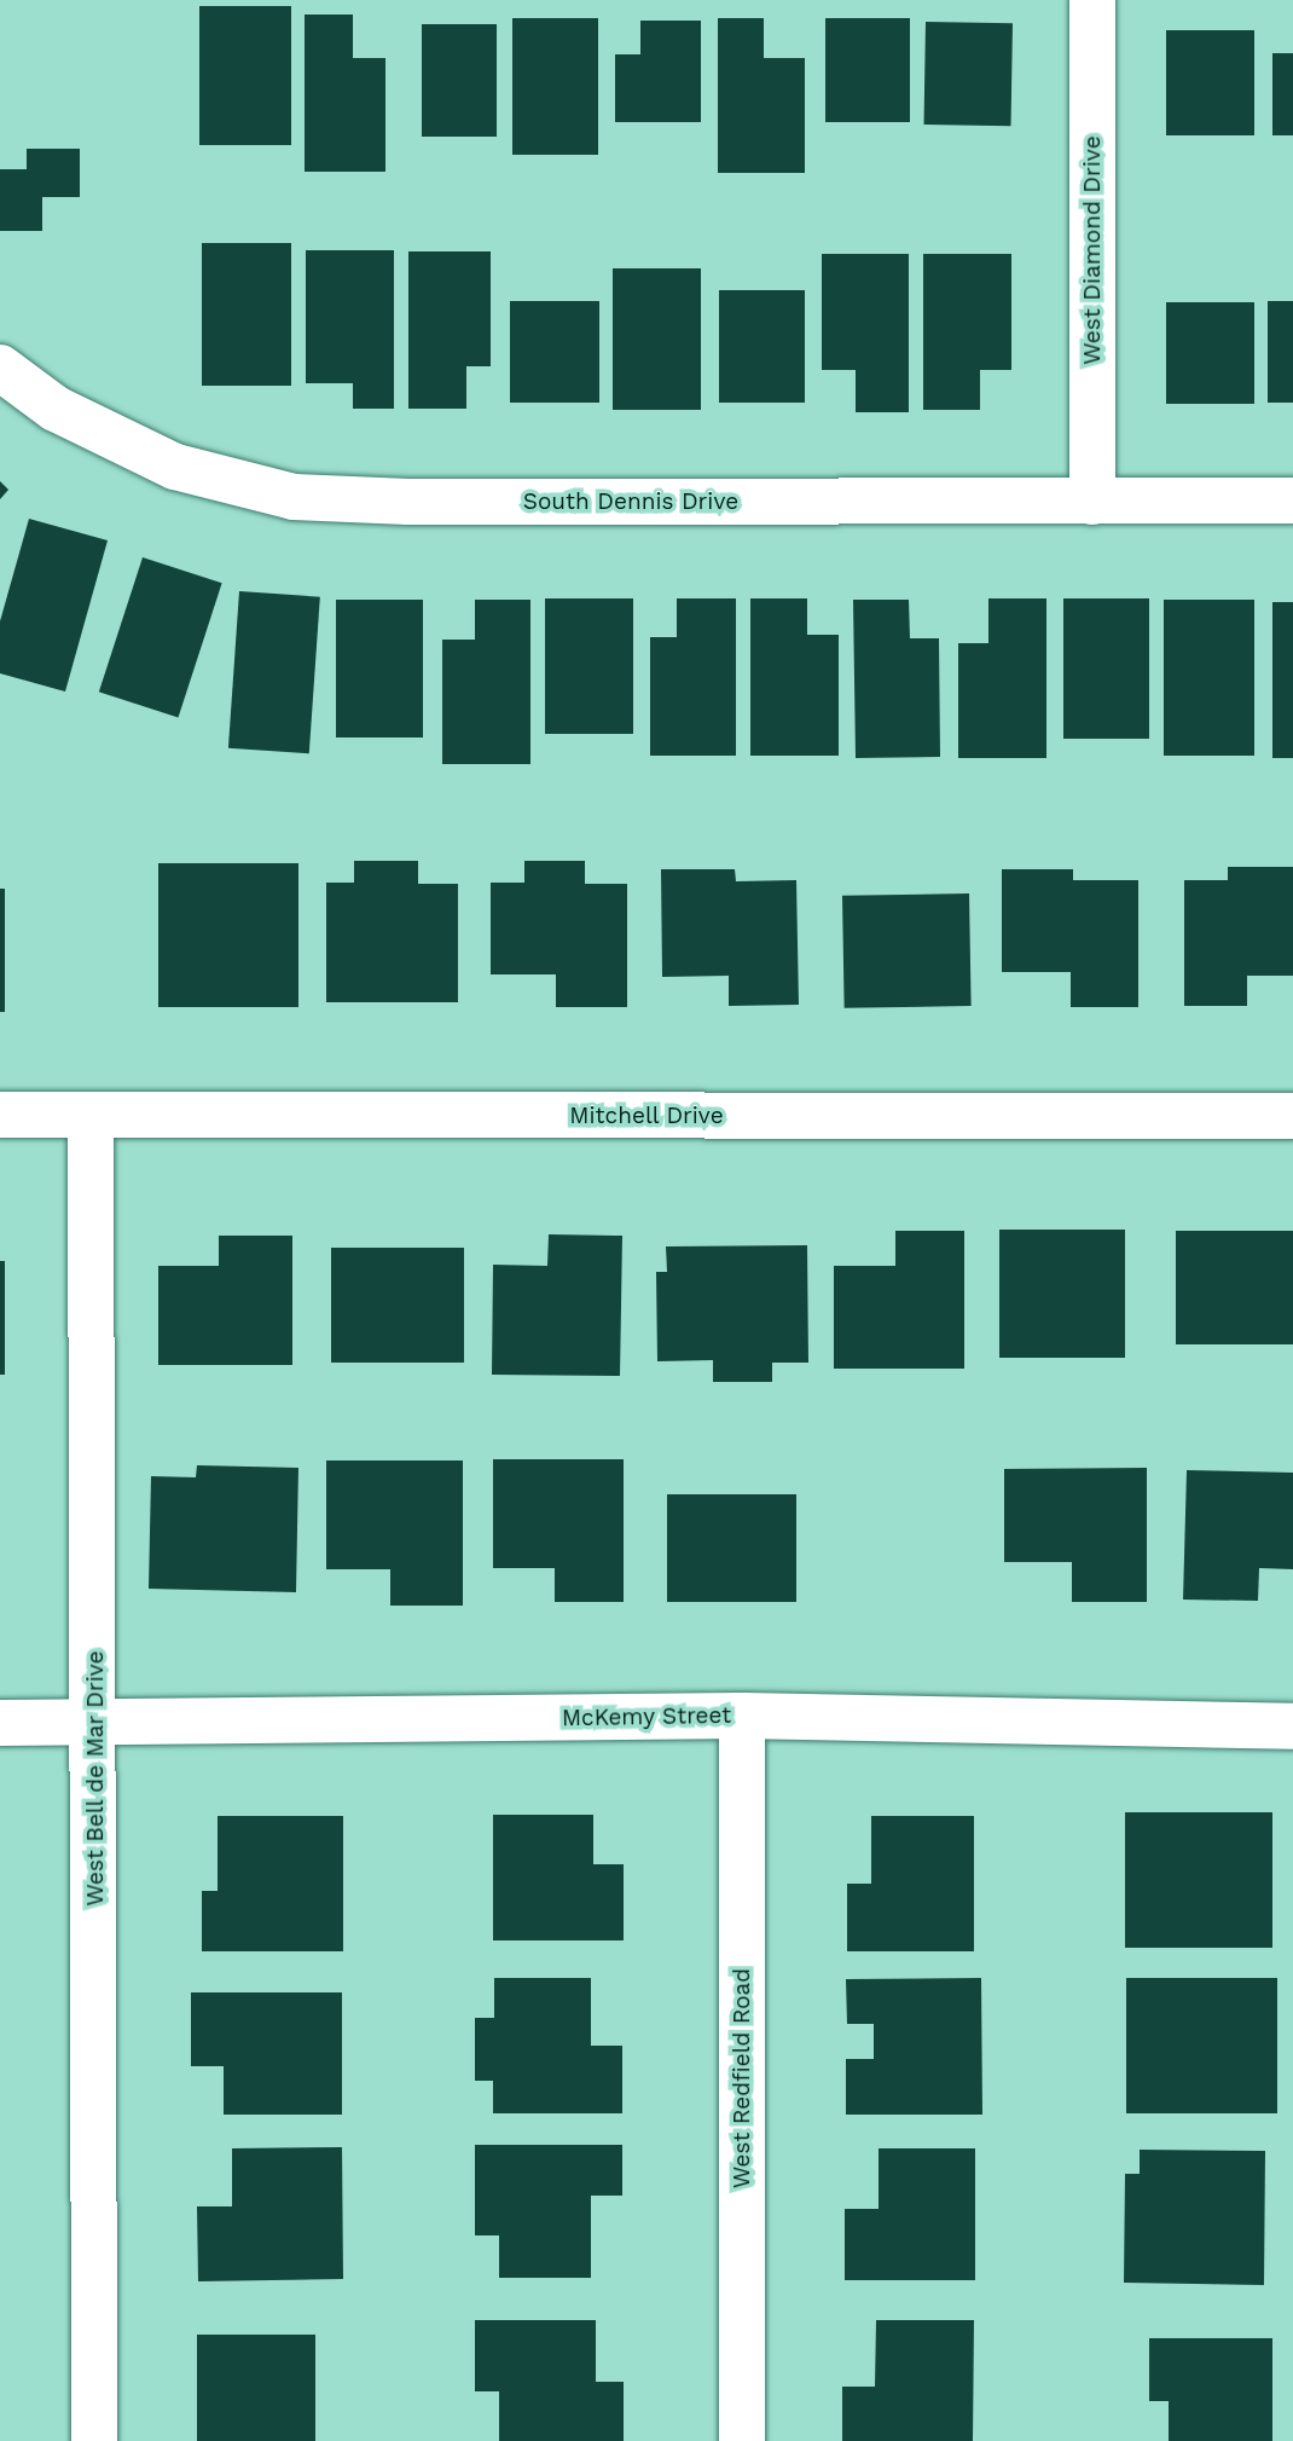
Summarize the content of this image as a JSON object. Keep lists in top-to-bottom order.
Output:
{
  "streets": {
    "street": [
      "West Diamond Drive",
      "South Dennis Drive",
      "Mitchell Drive",
      "McKemy Street",
      "West Bell de Mar Drive",
      "West Redfield Road"
    ]
  },
  "crossings": [
    ["West Diamond Drive", "South Dennis Drive"],
    ["Mitchell Drive", "West Bell de Mar Drive"],
    ["McKemy Street", "West Bell de Mar Drive"],
    ["McKemy Street", "West Redfield Road"]
  ]
}
